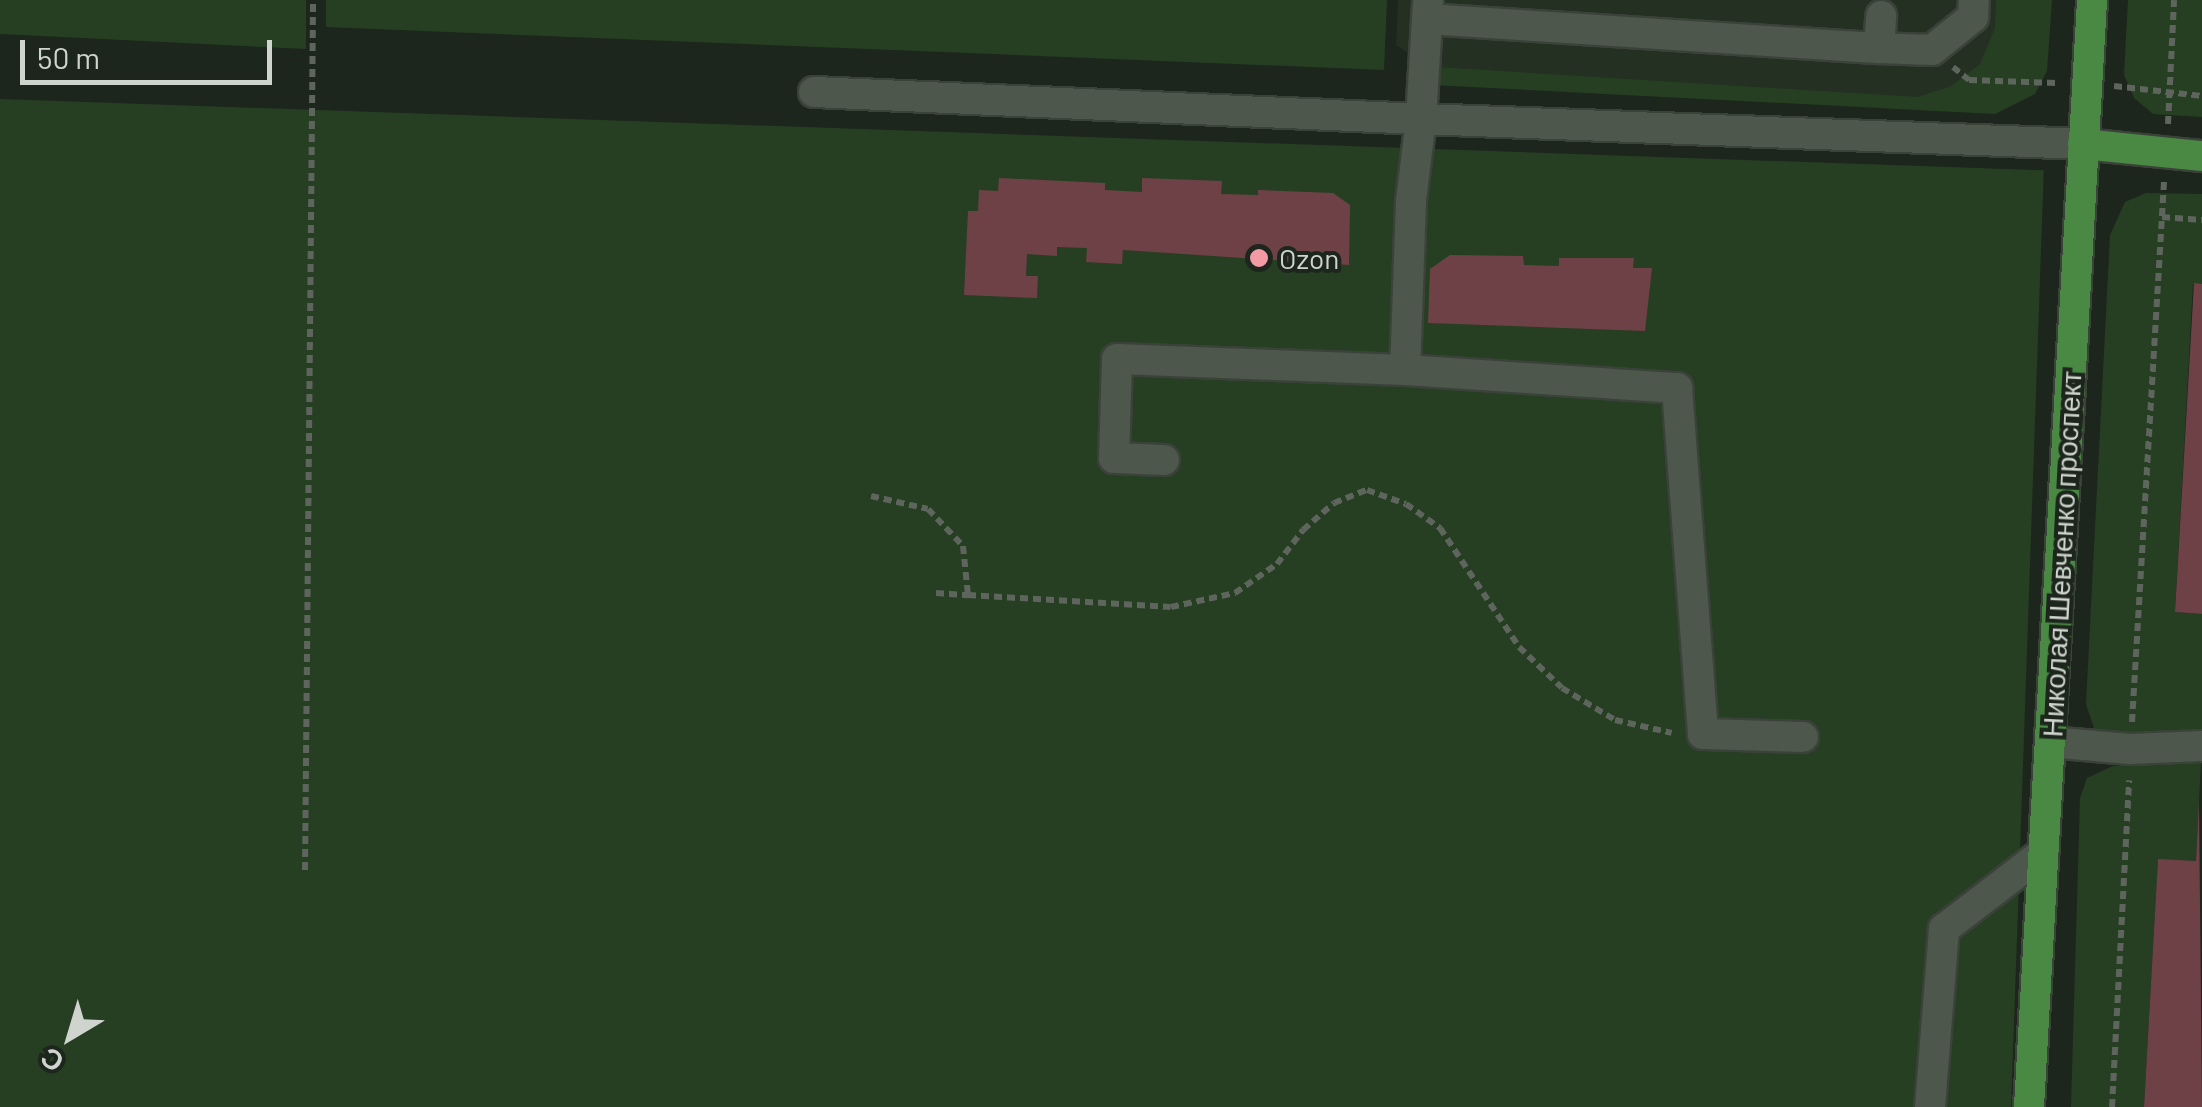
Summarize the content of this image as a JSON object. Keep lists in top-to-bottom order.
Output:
{
  "streets": {
    "main road": ["Николая Шевченко проспект"]
  },
  "places": ["Ozon"],
  "scale_bar": "50 m",
  "north": "bottom left"
}
